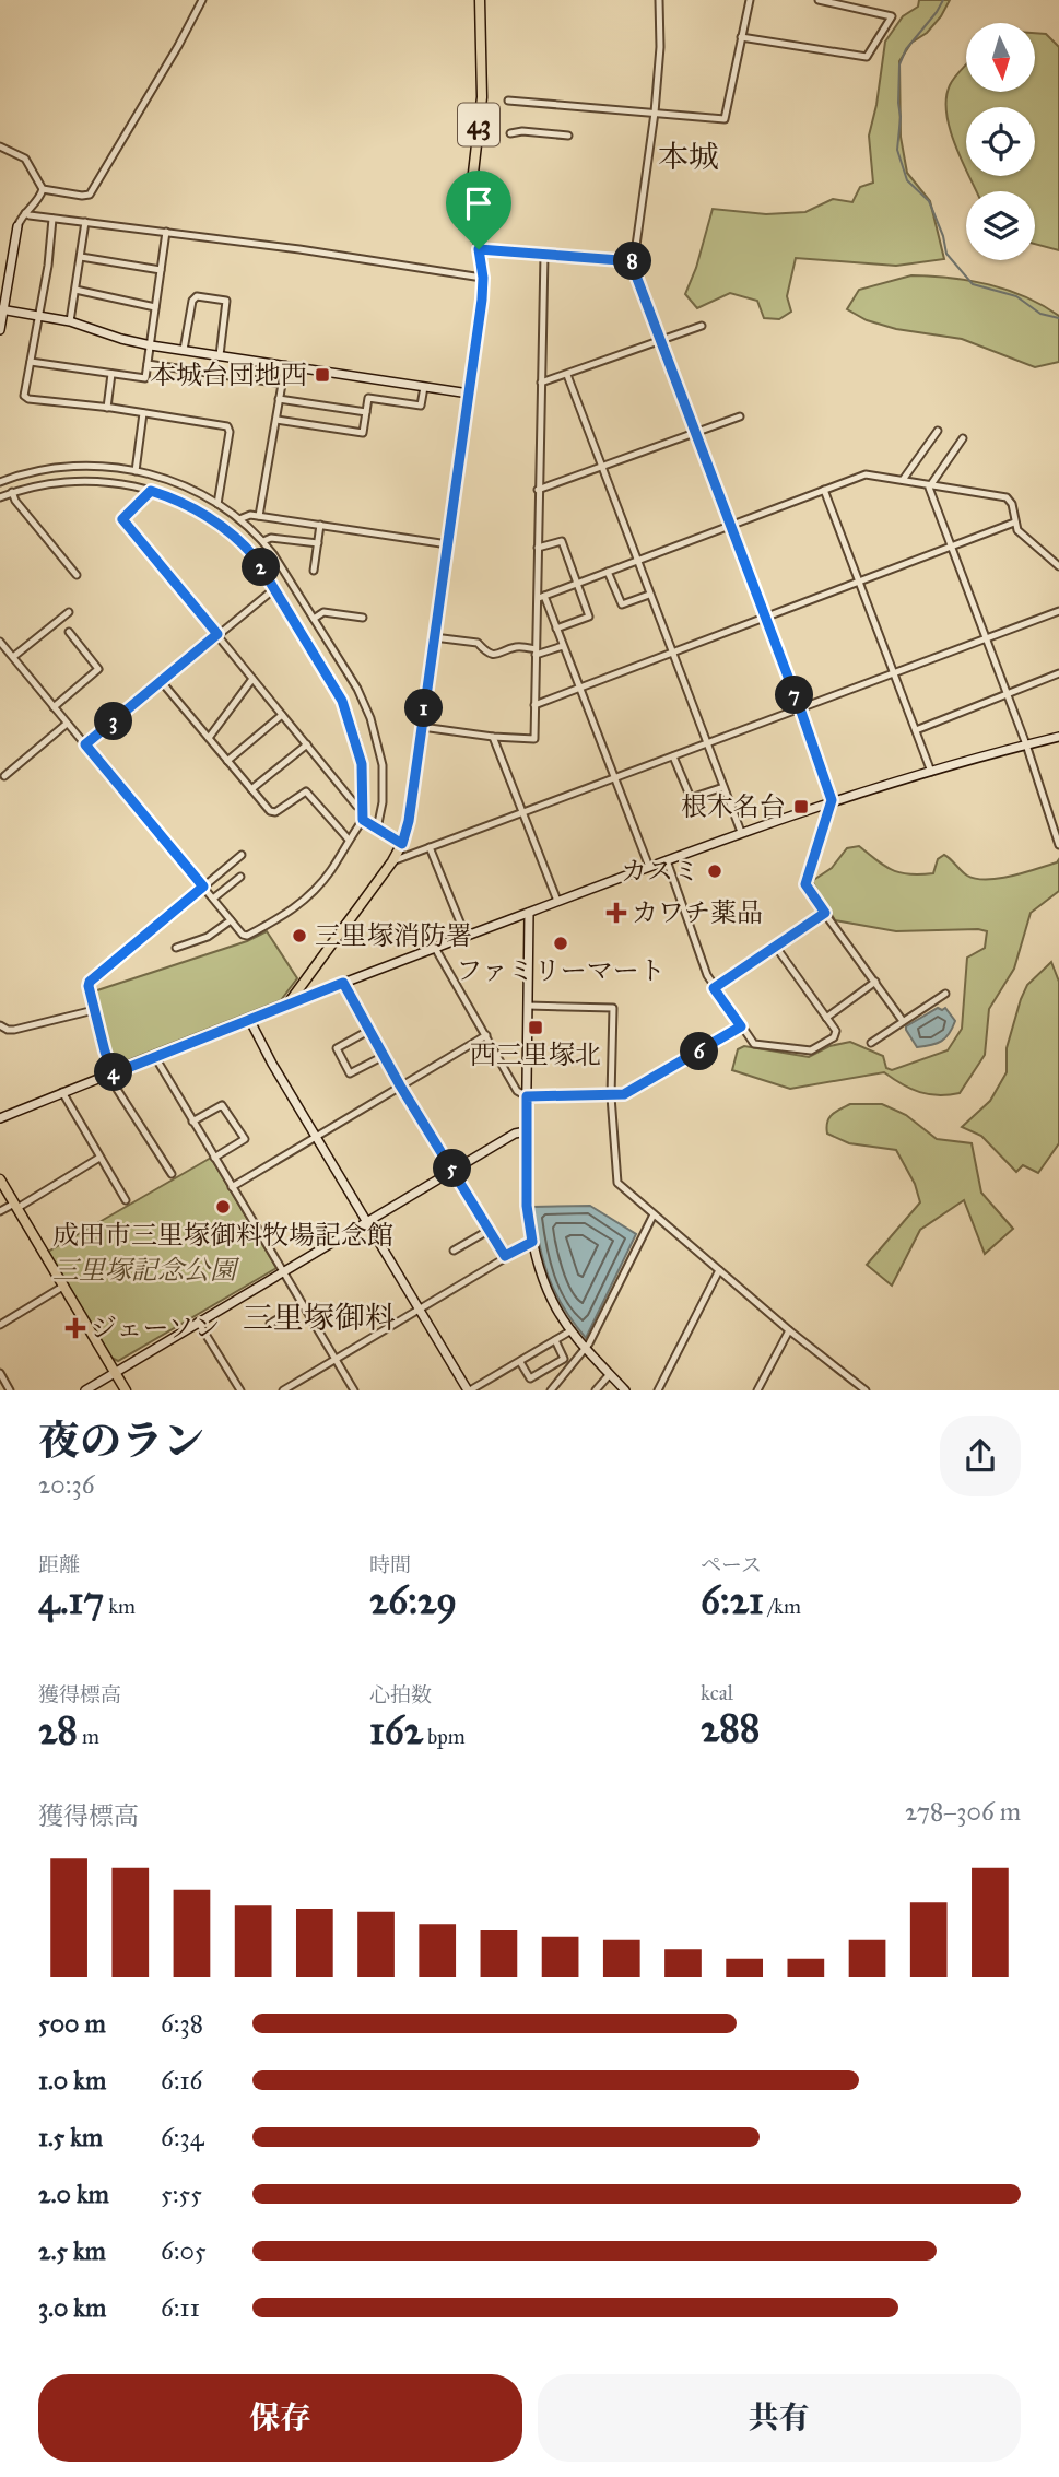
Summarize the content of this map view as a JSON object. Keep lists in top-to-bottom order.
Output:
{
  "streets": {
    "main road": ["43"]
  },
  "districts": ["本城", "三里塚御料"],
  "parks": ["三里塚記念公園"],
  "places": {
    "transit": ["本城台団地西", "根木名台", "西三里塚北"],
    "other": [
      "カスミ",
      "三里塚消防署",
      "ファミリーマート",
      "成田市三里塚御料牧場記念館"
    ],
    "health": ["カワチ薬品", "ジェーソン"]
  },
  "north": "bottom",
  "page": {
    "pins": [
      "8",
      "2",
      "7",
      "1",
      "3",
      "6",
      "4",
      "5"
    ],
    "heading": ["夜のラン", "20:36"],
    "stats": [
      ["距離", "4.17 km"],
      ["時間", "26:29"],
      ["ペース", "6:21 /km"],
      ["獲得標高", "28 m"],
      ["心拍数", "162 bpm"],
      ["kcal", "288"]
    ],
    "chart": ["獲得標高", "278–306 m"],
    "list": [
      {
        "name": "500 m",
        "note": "6:38"
      },
      {
        "name": "1.0 km",
        "note": "6:16"
      },
      {
        "name": "1.5 km",
        "note": "6:34"
      },
      {
        "name": "2.0 km",
        "note": "5:55"
      },
      {
        "name": "2.5 km",
        "note": "6:05"
      },
      {
        "name": "3.0 km",
        "note": "6:11"
      }
    ],
    "buttons": ["保存", "共有"]
  }
}
